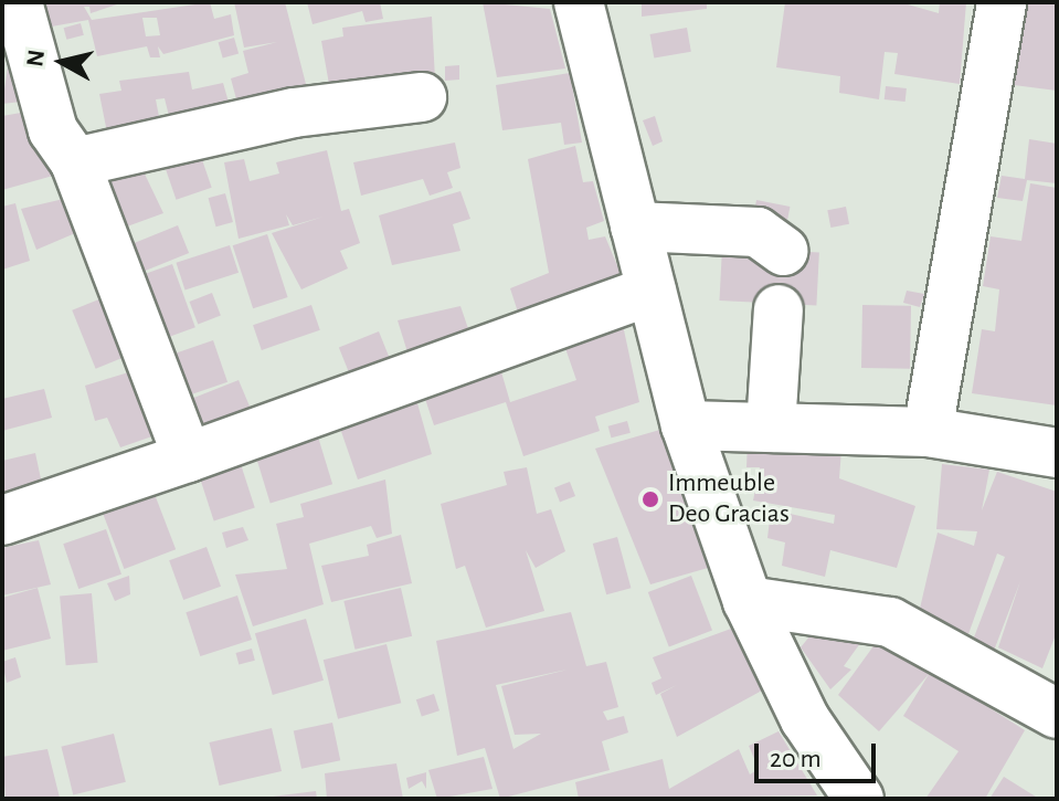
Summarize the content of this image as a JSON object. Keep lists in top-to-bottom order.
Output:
{
  "places": ["Immeuble Deo Gracias"],
  "scale_bar": "20 m",
  "north": "left"
}
